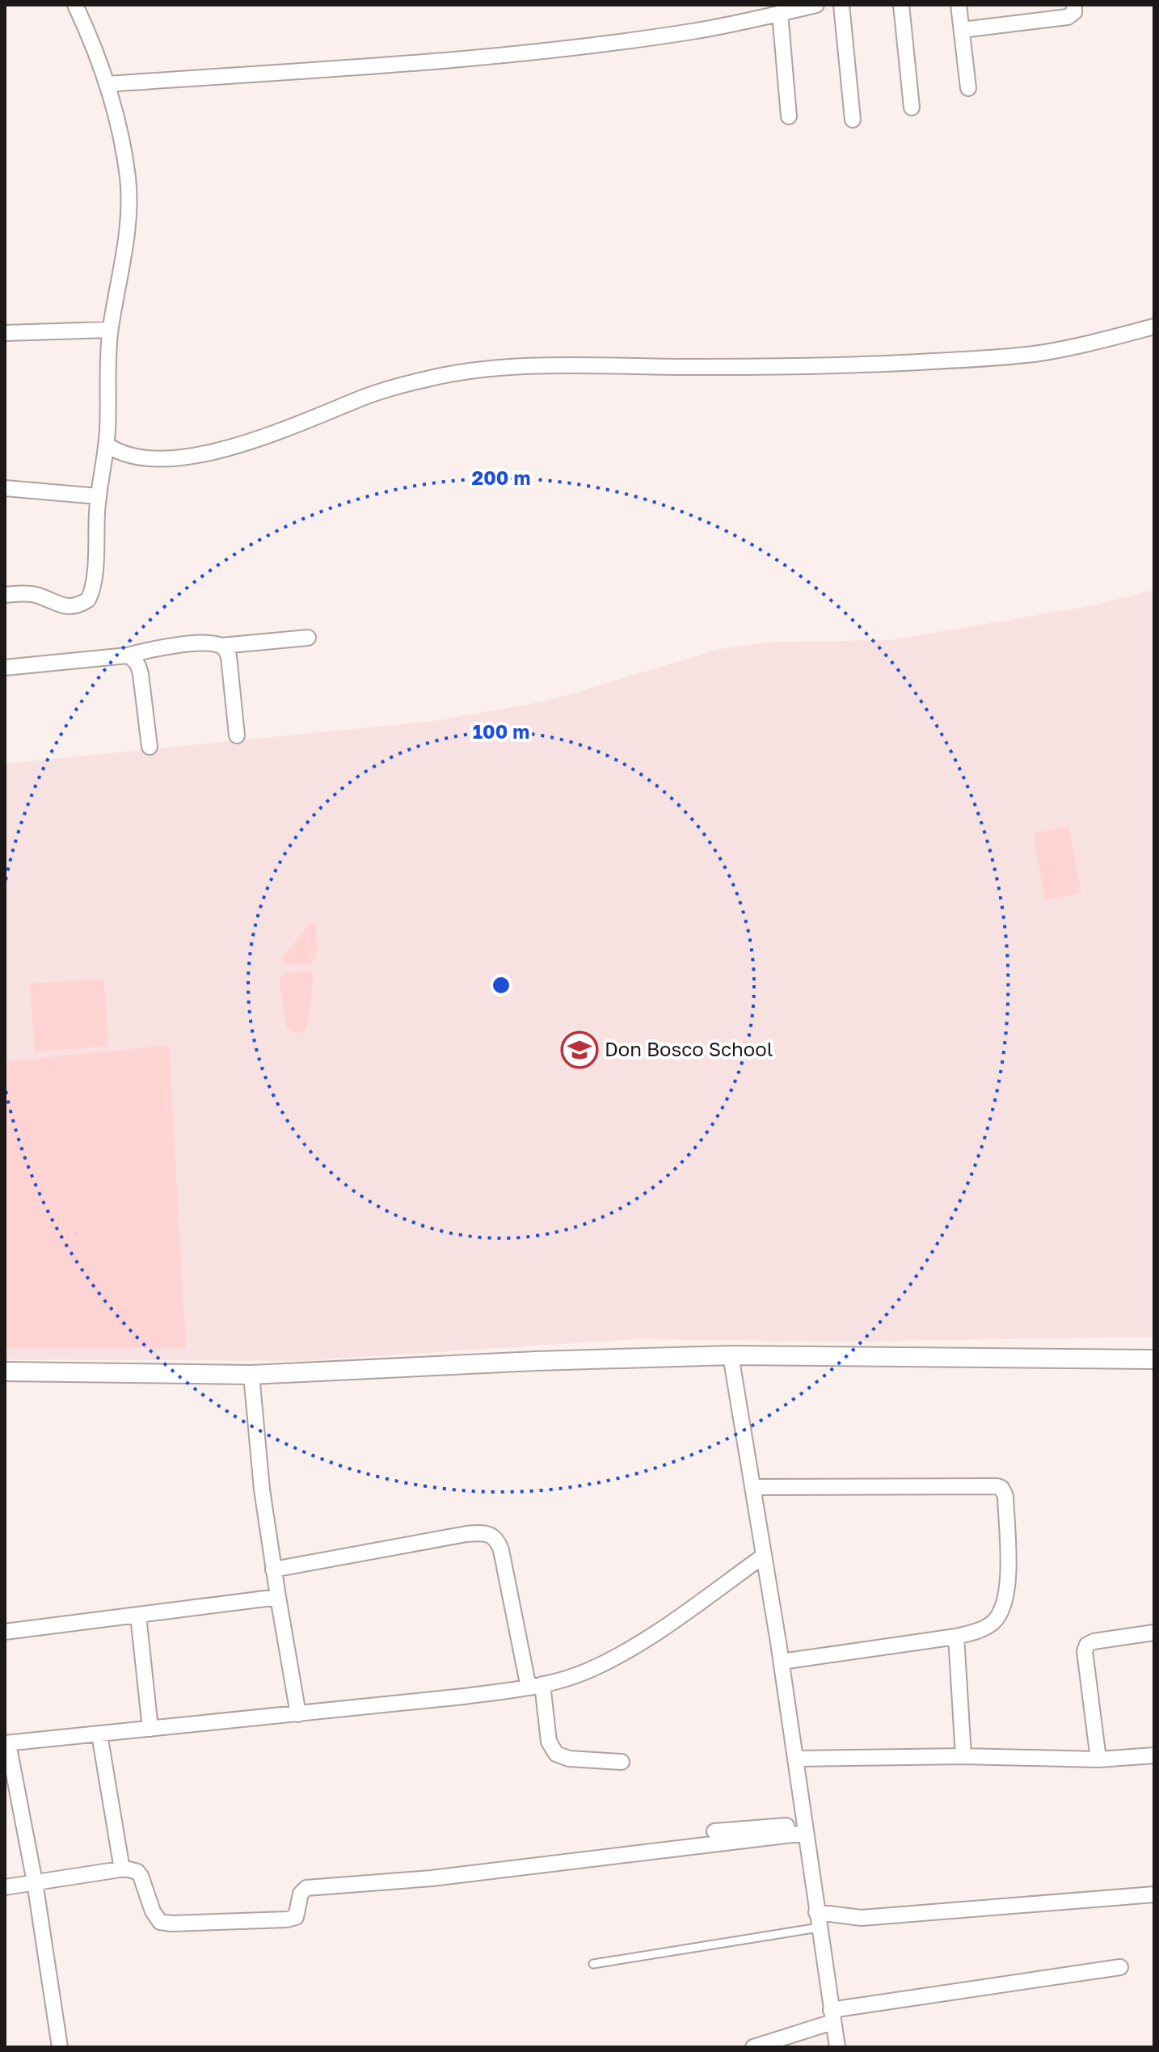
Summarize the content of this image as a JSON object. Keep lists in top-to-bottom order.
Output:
{
  "places": {
    "school or university": ["Don Bosco School"]
  },
  "rings": ["200 m", "100 m"]
}
